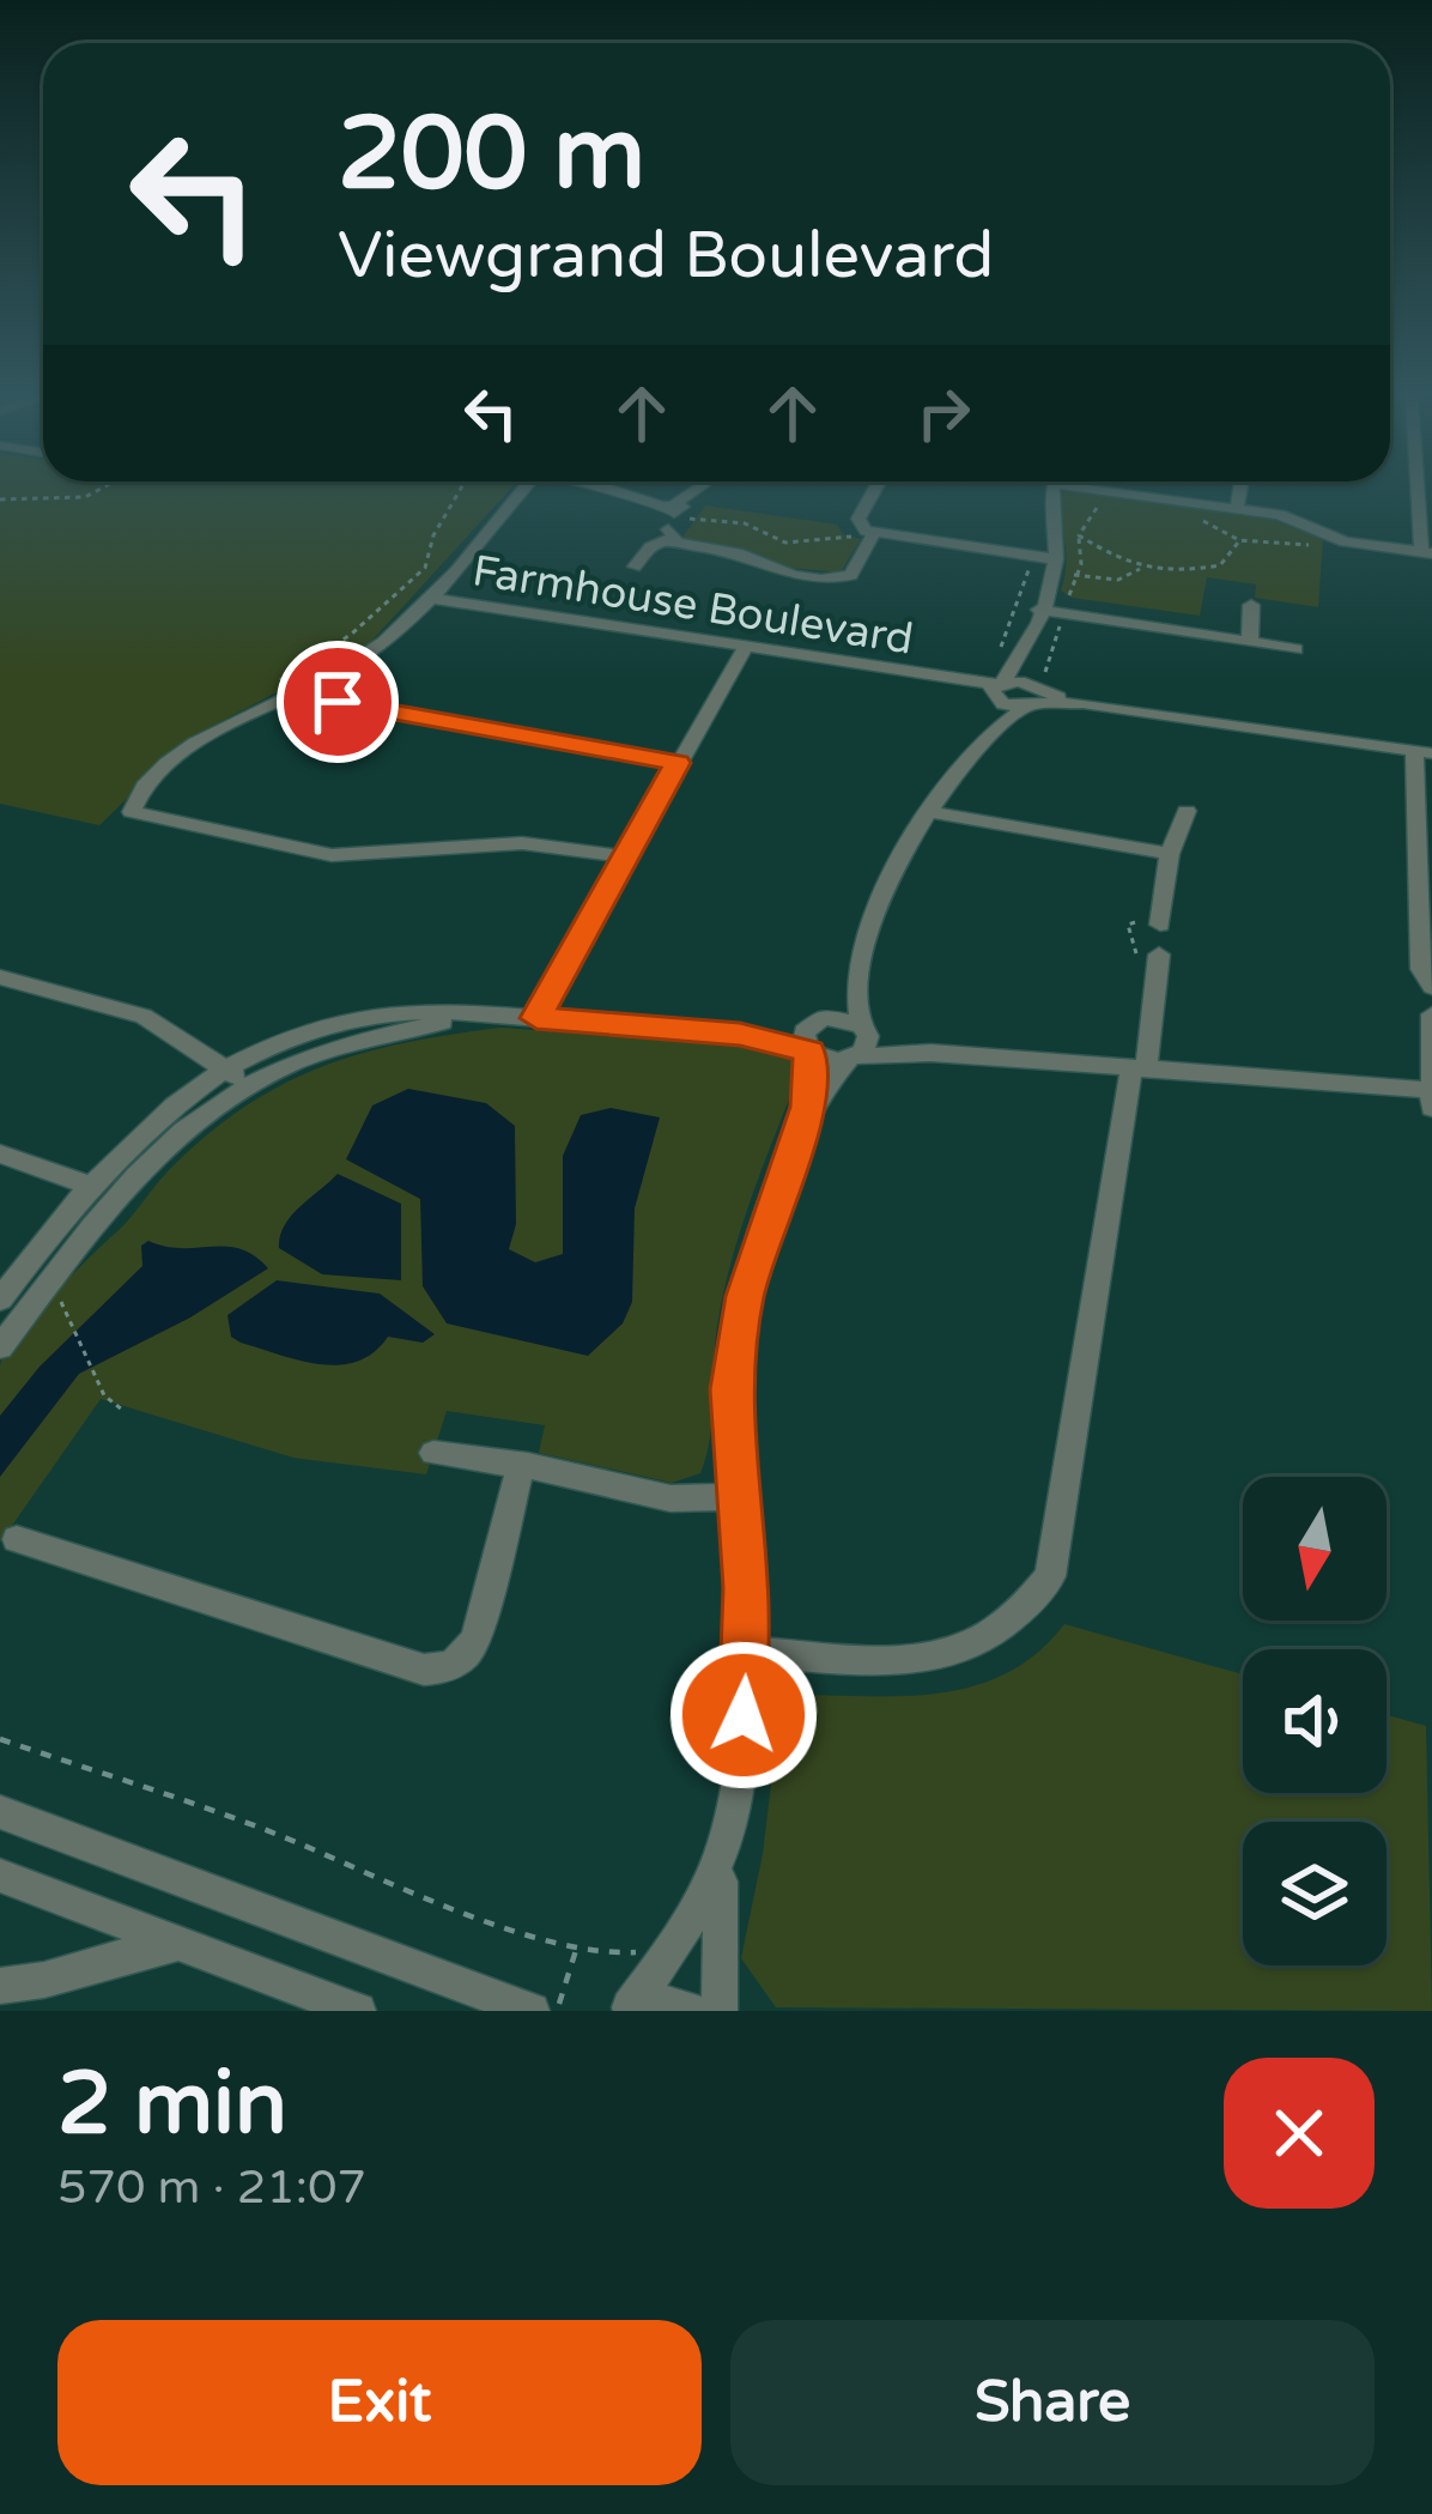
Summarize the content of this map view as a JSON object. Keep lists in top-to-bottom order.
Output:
{
  "streets": {
    "street": ["Farmhouse Boulevard"]
  },
  "north": "bottom",
  "page": {
    "turn": ["200 m", "Viewgrand Boulevard"],
    "heading": ["2 min", "570 m · 21:07"],
    "buttons": ["Exit", "Share"]
  }
}
